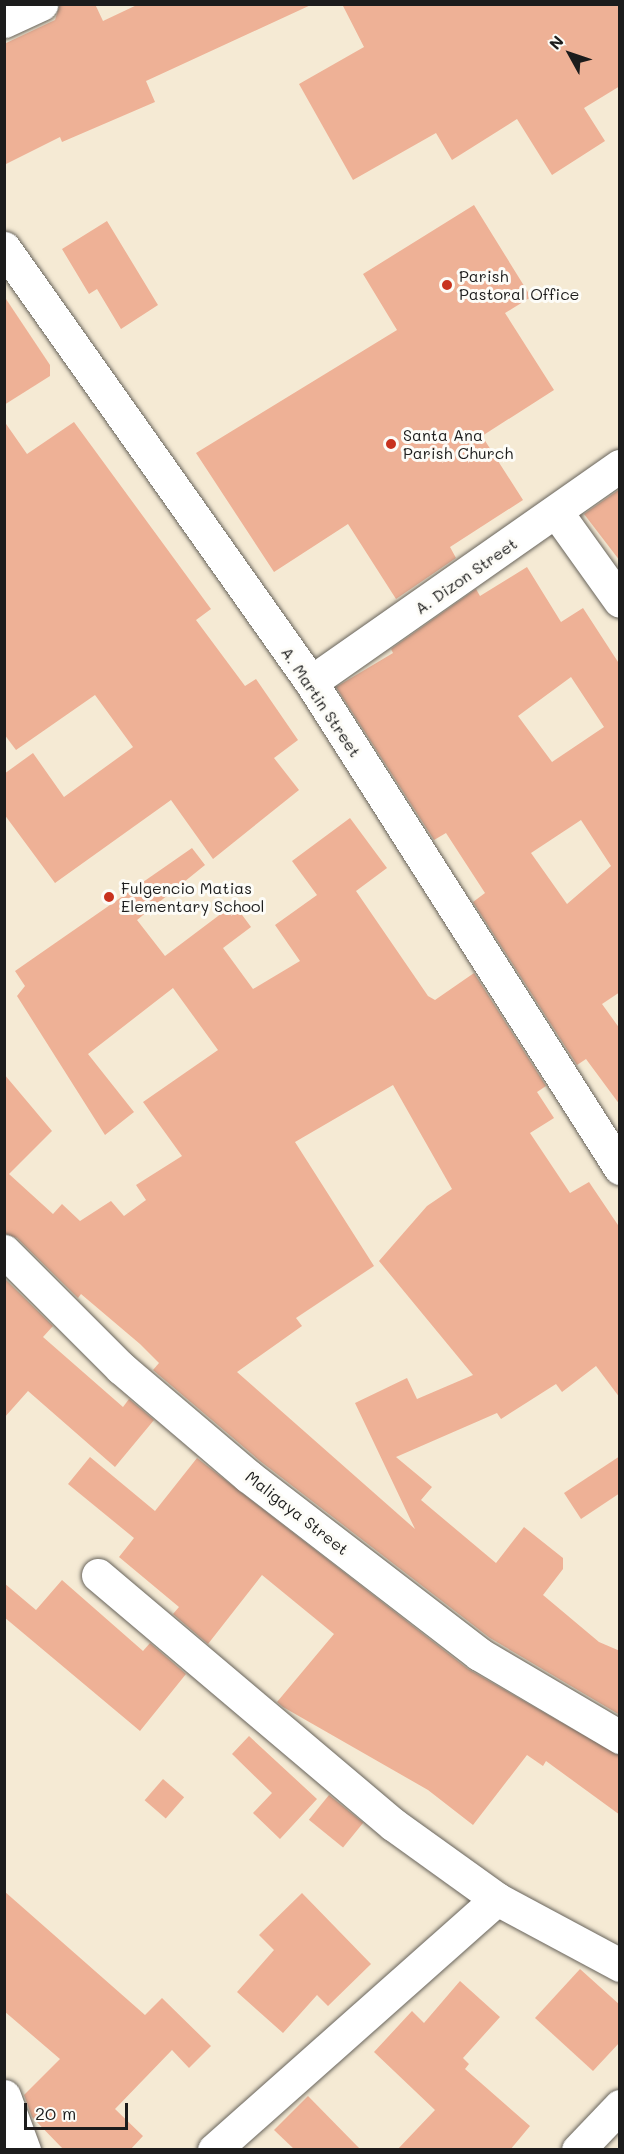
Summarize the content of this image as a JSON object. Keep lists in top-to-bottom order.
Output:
{
  "streets": {
    "street": ["A. Dizon Street", "A. Martin Street", "Maligaya Street"]
  },
  "crossings": [
    ["A. Dizon Street", "A. Martin Street"]
  ],
  "places": ["Parish Pastoral Office", "Santa Ana Parish Church", "Fulgencio Matias Elementary School"],
  "scale_bar": "20 m",
  "north": "top left"
}
